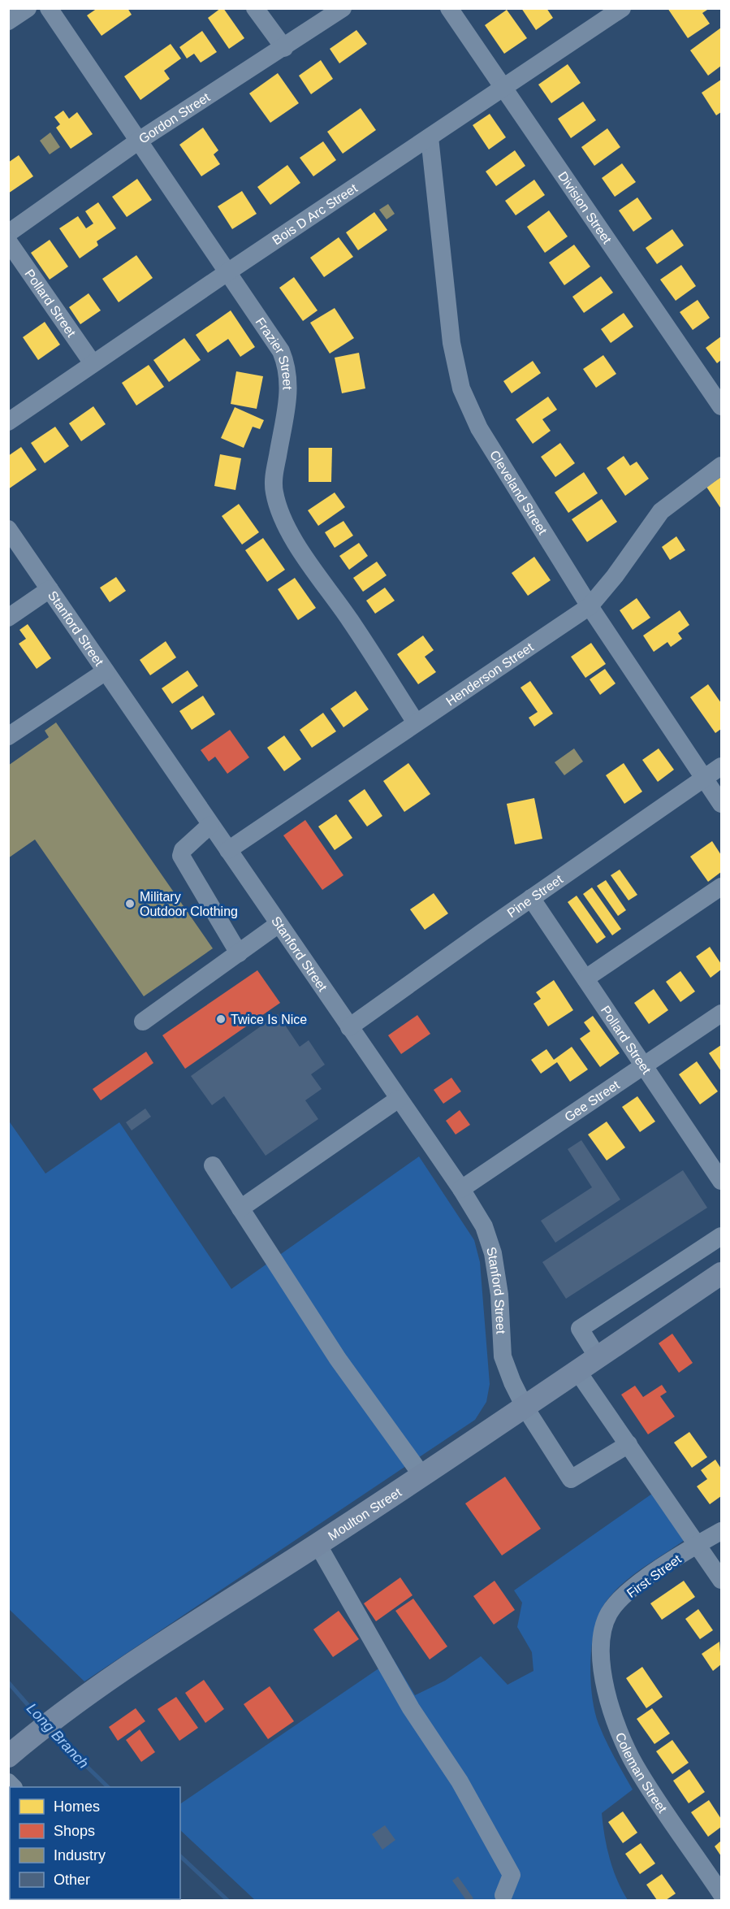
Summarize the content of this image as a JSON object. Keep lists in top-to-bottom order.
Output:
{
  "streets": {
    "main road": ["Moulton Street"],
    "street": [
      "Gordon Street",
      "Division Street",
      "Bois D Arc Street",
      "Pollard Street",
      "Frazier Street",
      "Cleveland Street",
      "Stanford Street",
      "Henderson Street",
      "Pine Street",
      "Gee Street",
      "First Street",
      "Coleman Street"
    ]
  },
  "crossings": [
    ["Gordon Street", "Frazier Street"],
    ["Division Street", "Bois D Arc Street"],
    ["Bois D Arc Street", "Pollard Street"],
    ["Bois D Arc Street", "Frazier Street"],
    ["Bois D Arc Street", "Cleveland Street"],
    ["Pollard Street", "Pine Street"],
    ["Pollard Street", "Gee Street"],
    ["Frazier Street", "Henderson Street"],
    ["Cleveland Street", "Henderson Street"],
    ["Cleveland Street", "Pine Street"],
    ["Stanford Street", "Henderson Street"],
    ["Stanford Street", "Pine Street"],
    ["Stanford Street", "Gee Street"],
    ["Stanford Street", "Moulton Street"],
    ["First Street", "Coleman Street"]
  ],
  "water": ["Long Branch"],
  "places": ["Military Outdoor Clothing", "Twice Is Nice"],
  "legend": [
    "Homes",
    "Shops",
    "Industry",
    "Other"
  ]
}
